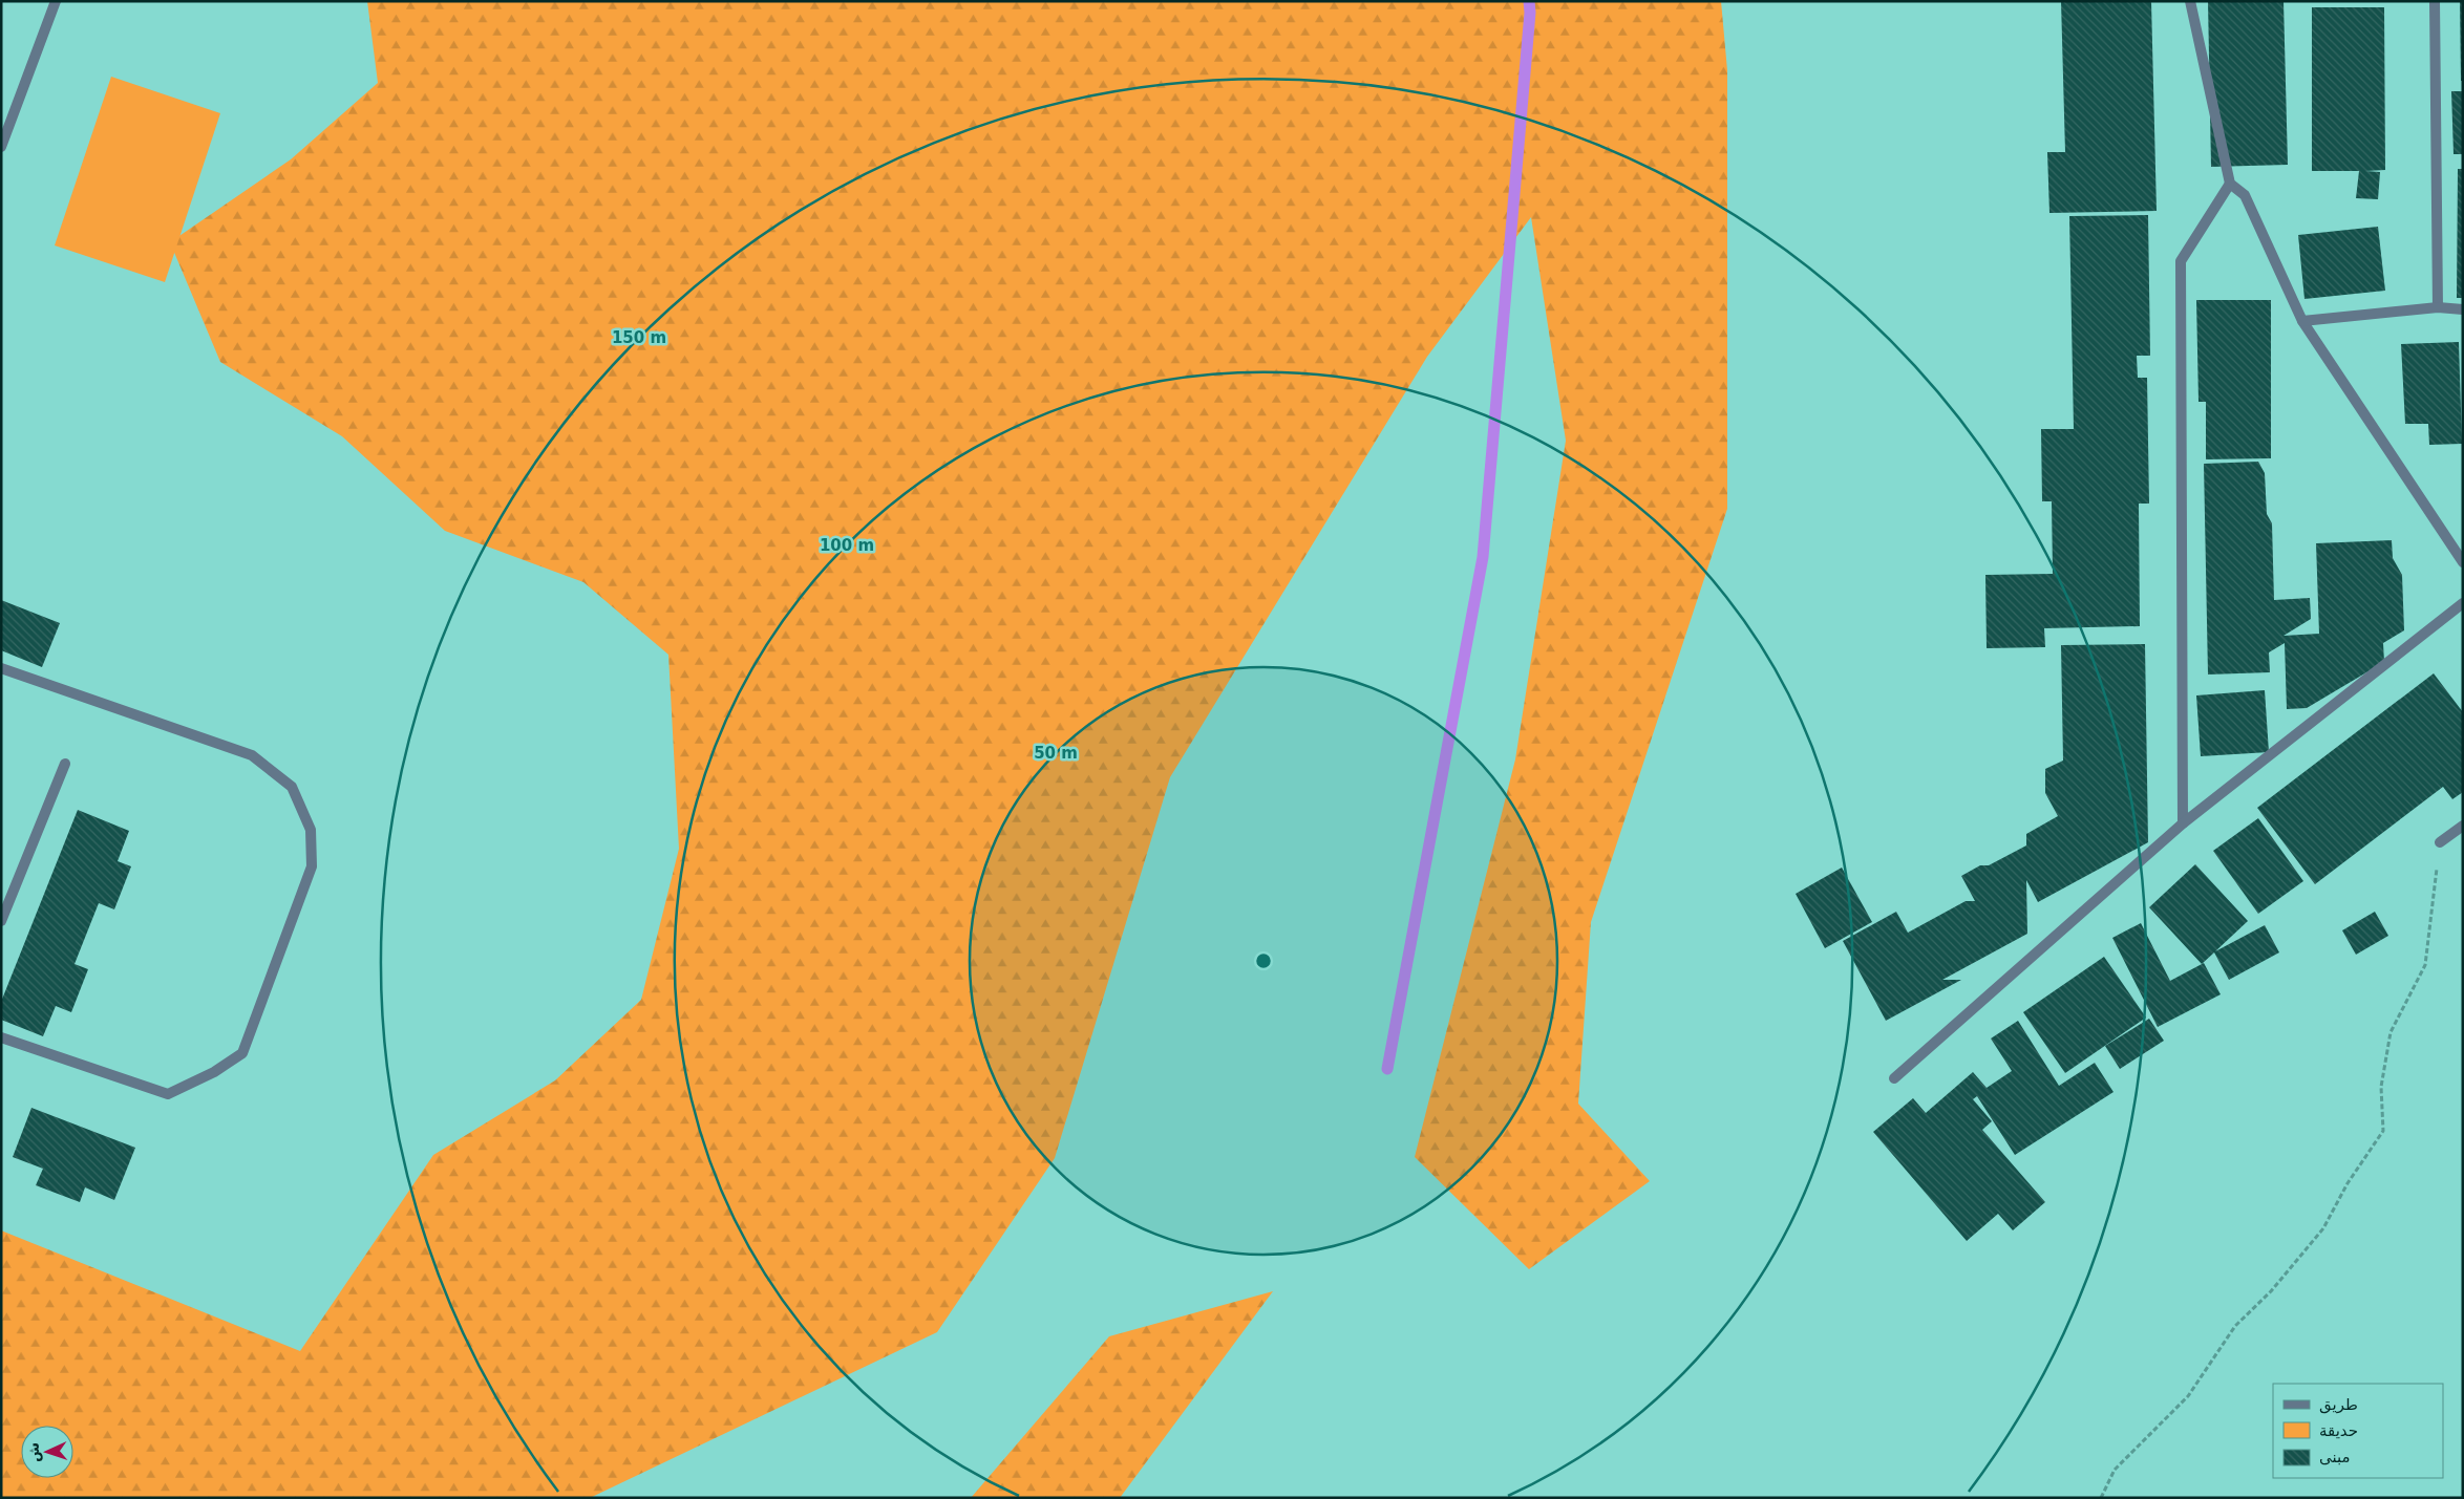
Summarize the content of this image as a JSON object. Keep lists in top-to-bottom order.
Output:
{
  "legend": ["طريق", "حديقة", "مبنى"],
  "north": "left",
  "rings": ["150 m", "100 m", "50 m"]
}
